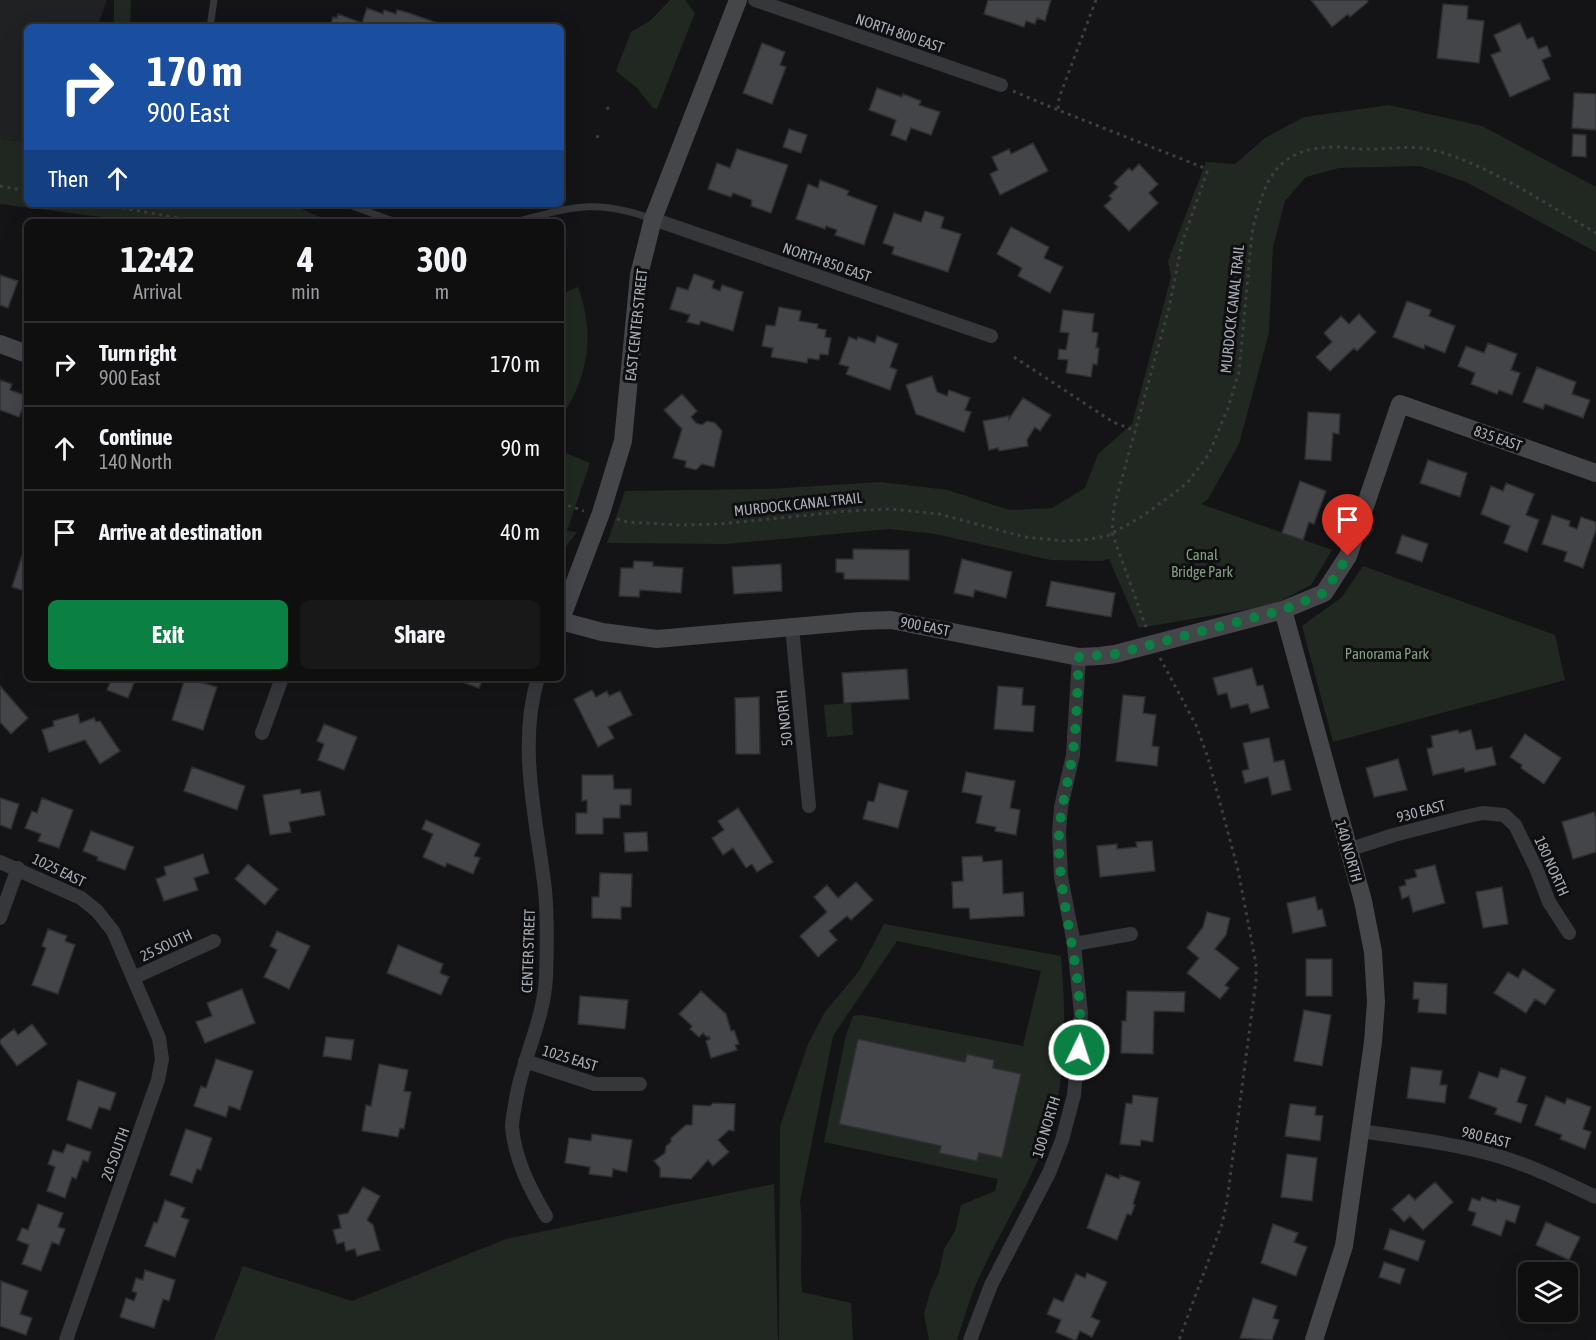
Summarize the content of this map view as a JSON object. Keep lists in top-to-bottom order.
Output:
{
  "streets": {
    "street": [
      "NORTH 800 EAST",
      "NORTH 850 EAST",
      "EAST CENTER STREET",
      "835 EAST",
      "900 EAST",
      "50 NORTH",
      "930 EAST",
      "140 NORTH",
      "180 NORTH",
      "1025 EAST",
      "25 SOUTH",
      "CENTER STREET",
      "100 NORTH",
      "980 EAST",
      "20 SOUTH"
    ],
    "path": ["MURDOCK CANAL TRAIL"]
  },
  "crossings": [
    ["NORTH 850 EAST", "EAST CENTER STREET"],
    ["835 EAST", "900 EAST"],
    ["835 EAST", "140 NORTH"],
    ["900 EAST", "50 NORTH"],
    ["900 EAST", "140 NORTH"],
    ["900 EAST", "100 NORTH"],
    ["930 EAST", "140 NORTH"],
    ["930 EAST", "180 NORTH"],
    ["140 NORTH", "980 EAST"],
    ["1025 EAST", "25 SOUTH"],
    ["1025 EAST", "CENTER STREET"],
    ["1025 EAST", "20 SOUTH"],
    ["25 SOUTH", "20 SOUTH"]
  ],
  "parks": ["Canal Bridge Park", "Panorama Park"],
  "page": {
    "turn": ["170 m", "900 East"],
    "then": "Then",
    "eta": [
      "12:42",
      "Arrival",
      "4",
      "min",
      "300",
      "m"
    ],
    "list": [
      {
        "name": "Turn right",
        "note": "900 East",
        "value": "170 m"
      },
      {
        "name": "Continue",
        "note": "140 North",
        "value": "90 m"
      },
      {
        "name": "Arrive at destination",
        "value": "40 m"
      }
    ],
    "buttons": ["Exit", "Share"]
  }
}
